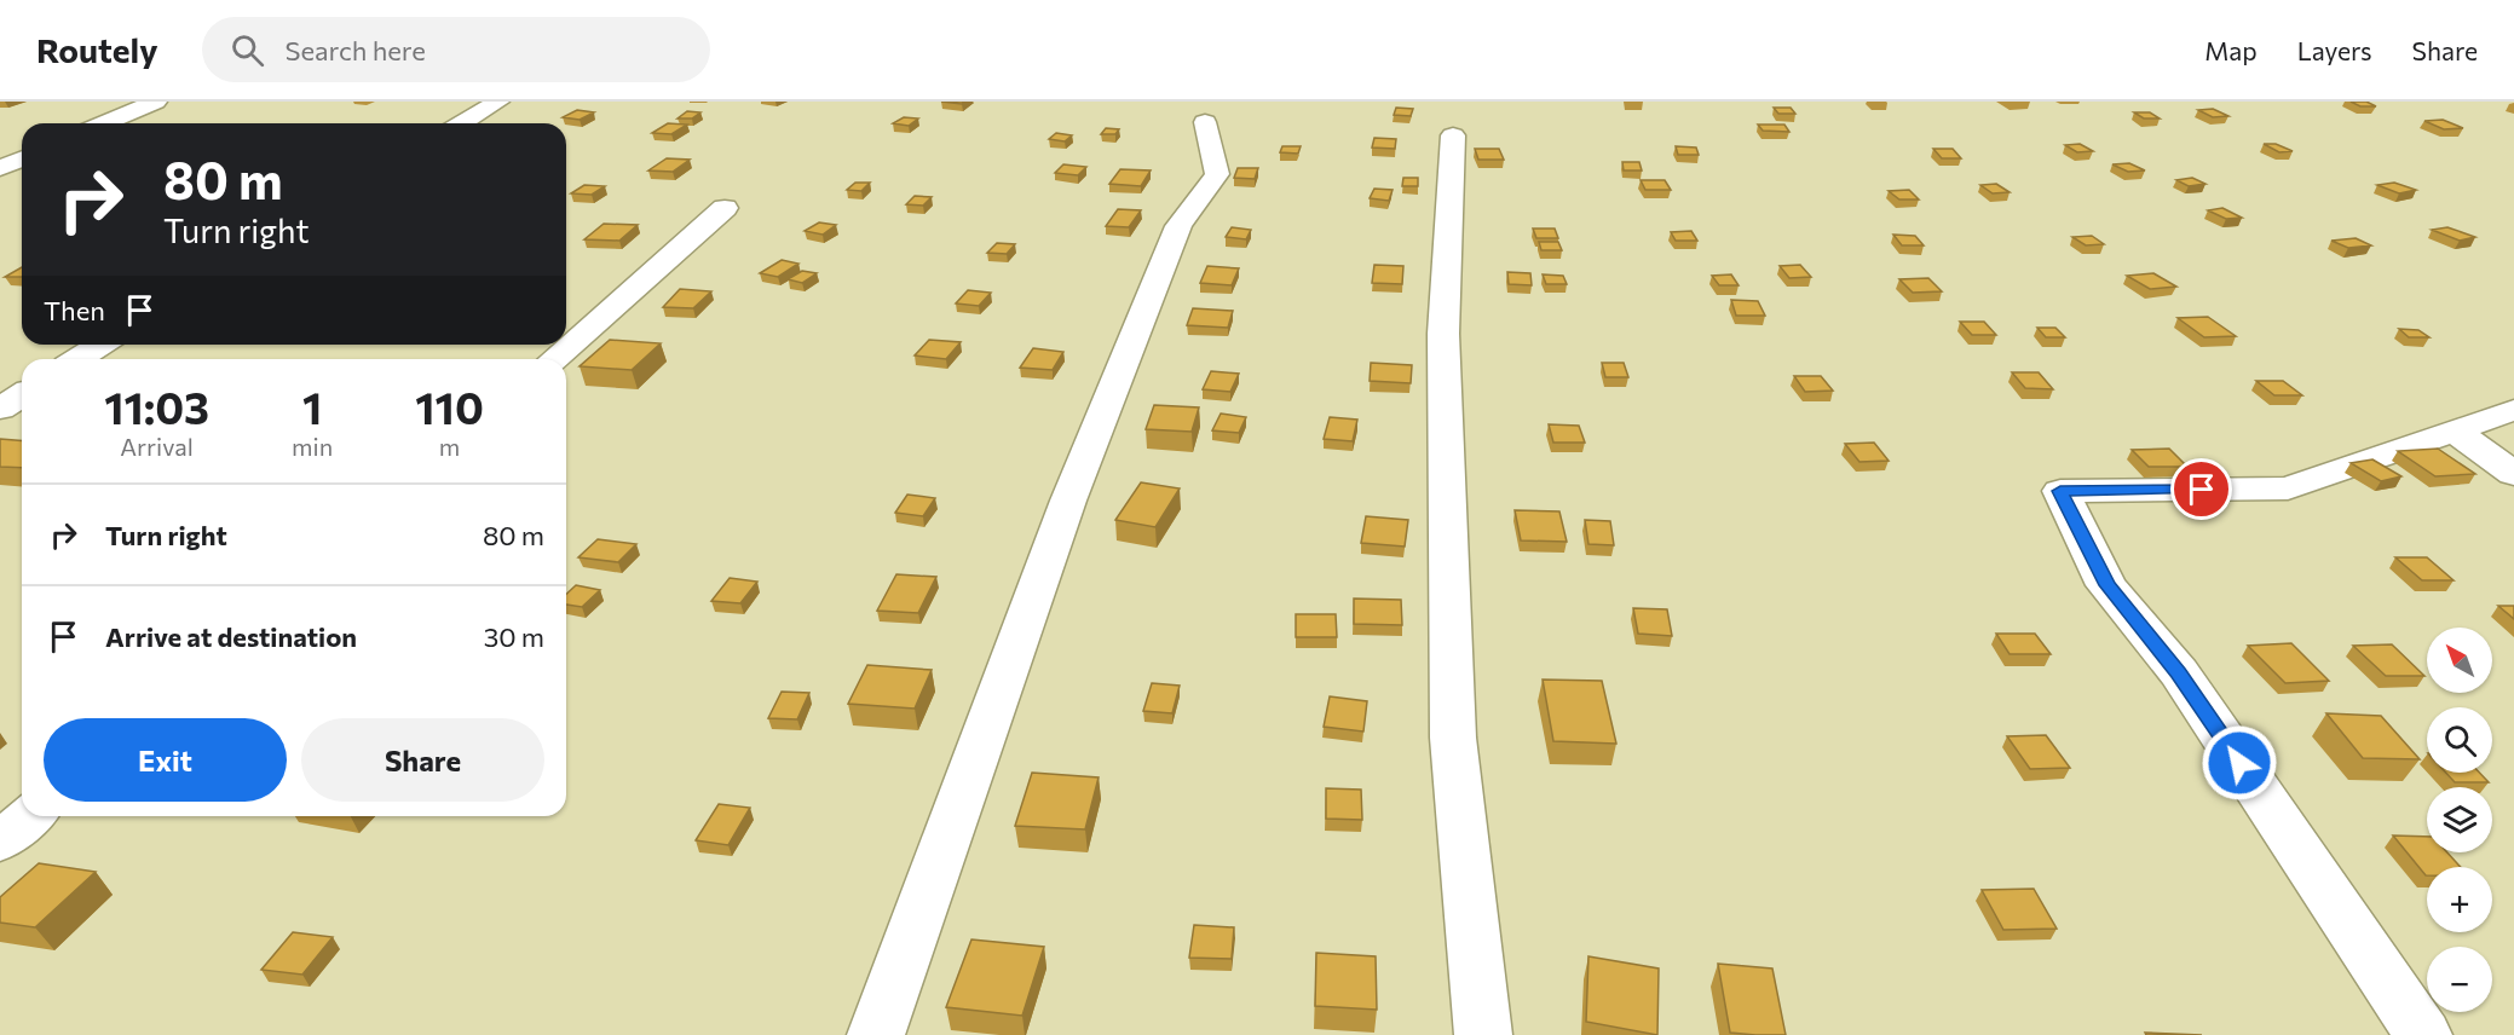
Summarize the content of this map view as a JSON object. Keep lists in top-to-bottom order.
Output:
{
  "north": "top left",
  "page": {
    "header": "Routely",
    "search": "Search here",
    "nav": ["Map", "Layers", "Share"],
    "turn": ["80 m", "Turn right"],
    "then": "Then",
    "eta": [
      "11:03",
      "Arrival",
      "1",
      "min",
      "110",
      "m"
    ],
    "list": [
      {
        "name": "Turn right",
        "value": "80 m"
      },
      {
        "name": "Arrive at destination",
        "value": "30 m"
      }
    ],
    "map_buttons": ["+", "−"],
    "buttons": ["Exit", "Share"]
  }
}
